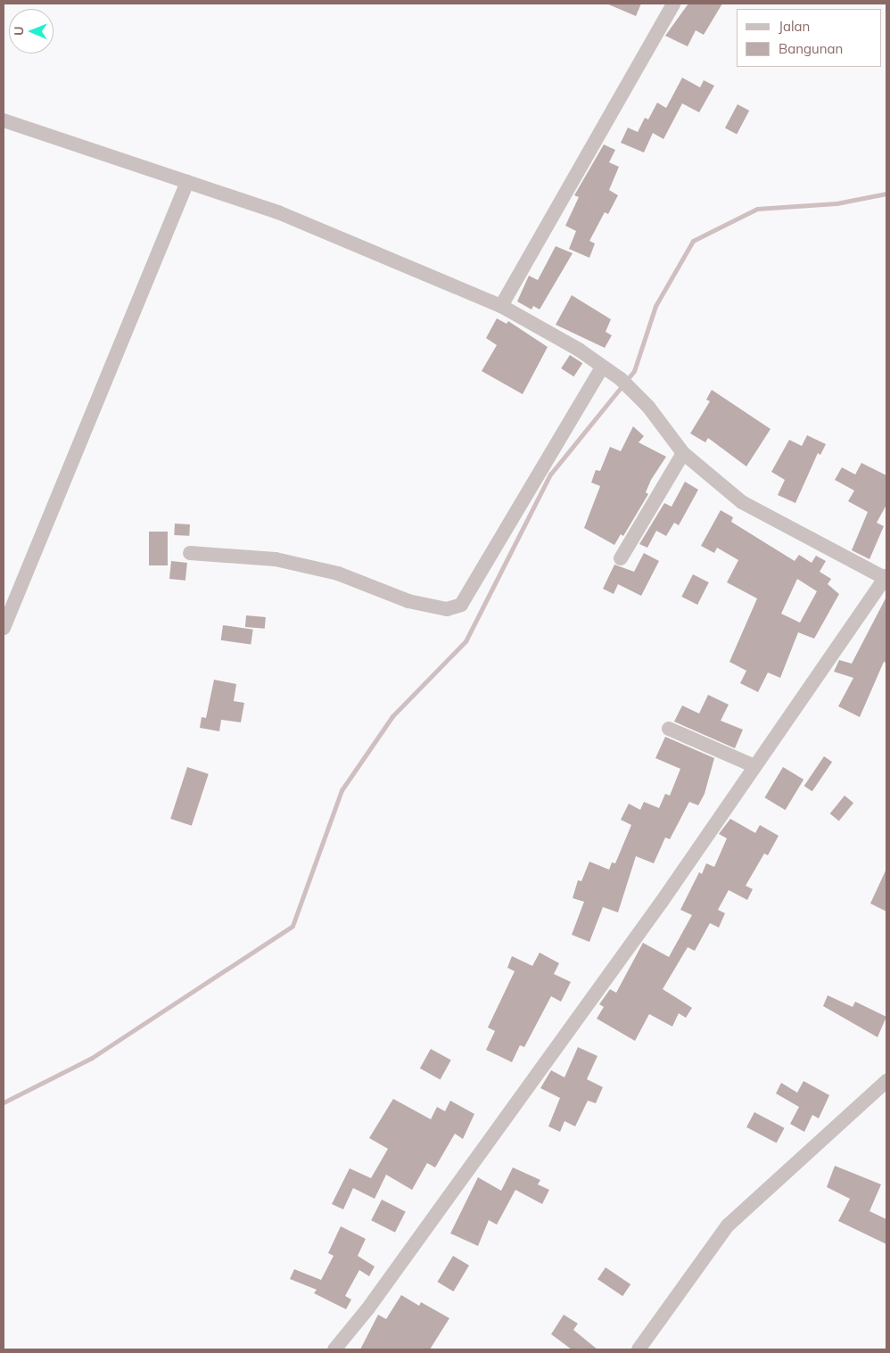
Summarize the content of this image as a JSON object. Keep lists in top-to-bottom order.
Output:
{
  "legend": ["Jalan", "Bangunan"],
  "north": "left"
}
